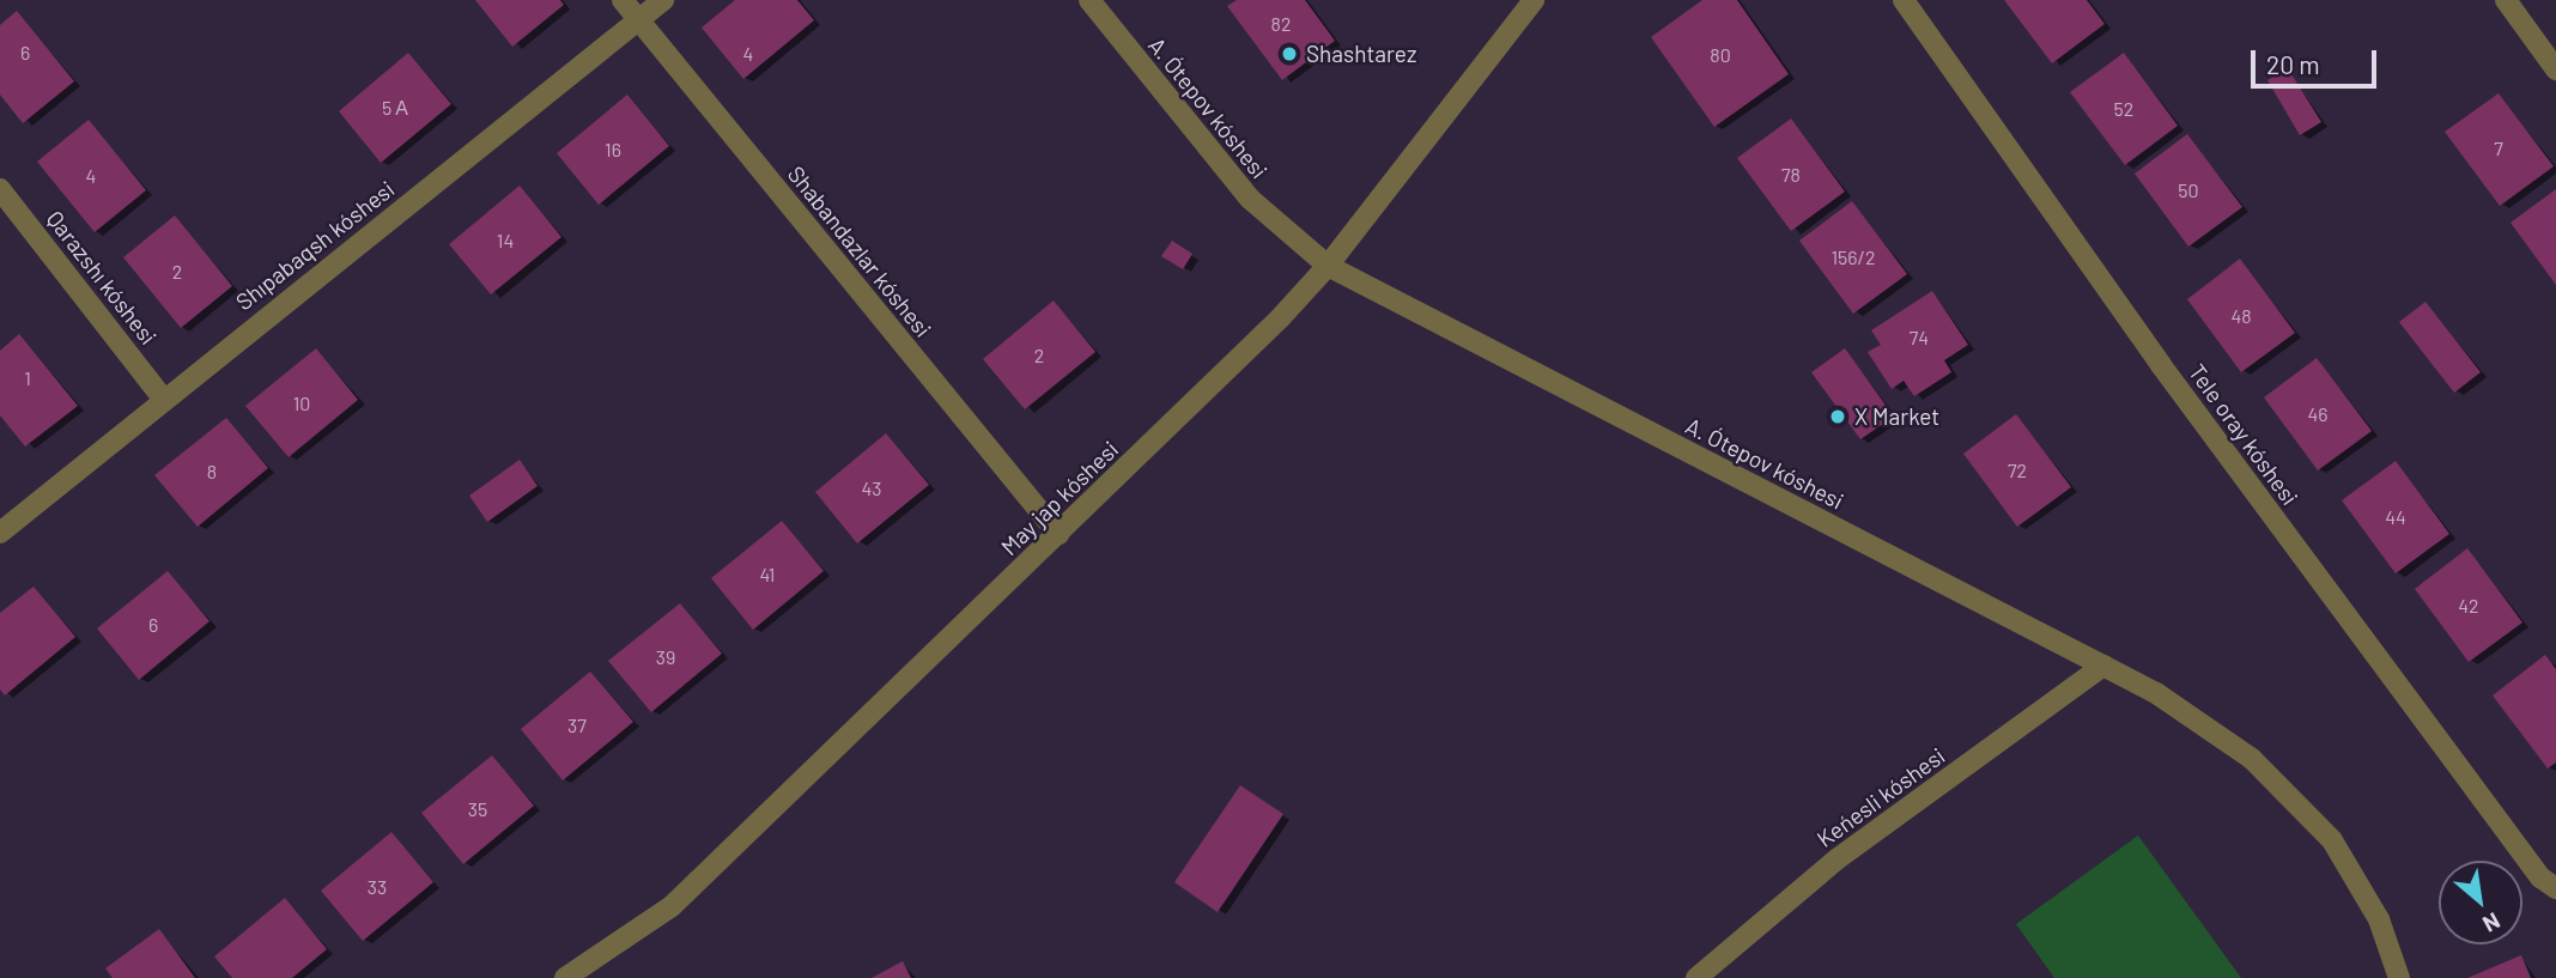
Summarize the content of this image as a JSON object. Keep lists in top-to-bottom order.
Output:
{
  "streets": {
    "street": [
      "A. Ótepov kóshesi",
      "Shıpabaqsh kóshesi",
      "Shabandazlar kóshesi",
      "Qarazshı kóshesi",
      "Tele oray kóshesi",
      "May jap kóshesi",
      "Keńesli kóshesi"
    ]
  },
  "crossings": [
    ["A. Ótepov kóshesi", "May jap kóshesi"],
    ["A. Ótepov kóshesi", "Keńesli kóshesi"],
    ["Shıpabaqsh kóshesi", "Shabandazlar kóshesi"],
    ["Shıpabaqsh kóshesi", "Qarazshı kóshesi"],
    ["Shabandazlar kóshesi", "May jap kóshesi"]
  ],
  "places": ["Shashtarez", "X Market"],
  "house_numbers": [
    "82",
    "6",
    "4",
    "80",
    "5 А",
    "52",
    "7",
    "16",
    "78",
    "4",
    "50",
    "14",
    "156/2",
    "2",
    "48",
    "74",
    "2",
    "1",
    "10",
    "46",
    "72",
    "8",
    "43",
    "44",
    "41",
    "42",
    "6",
    "39",
    "37",
    "35",
    "33"
  ],
  "scale_bar": "20 m",
  "north": "bottom right"
}
